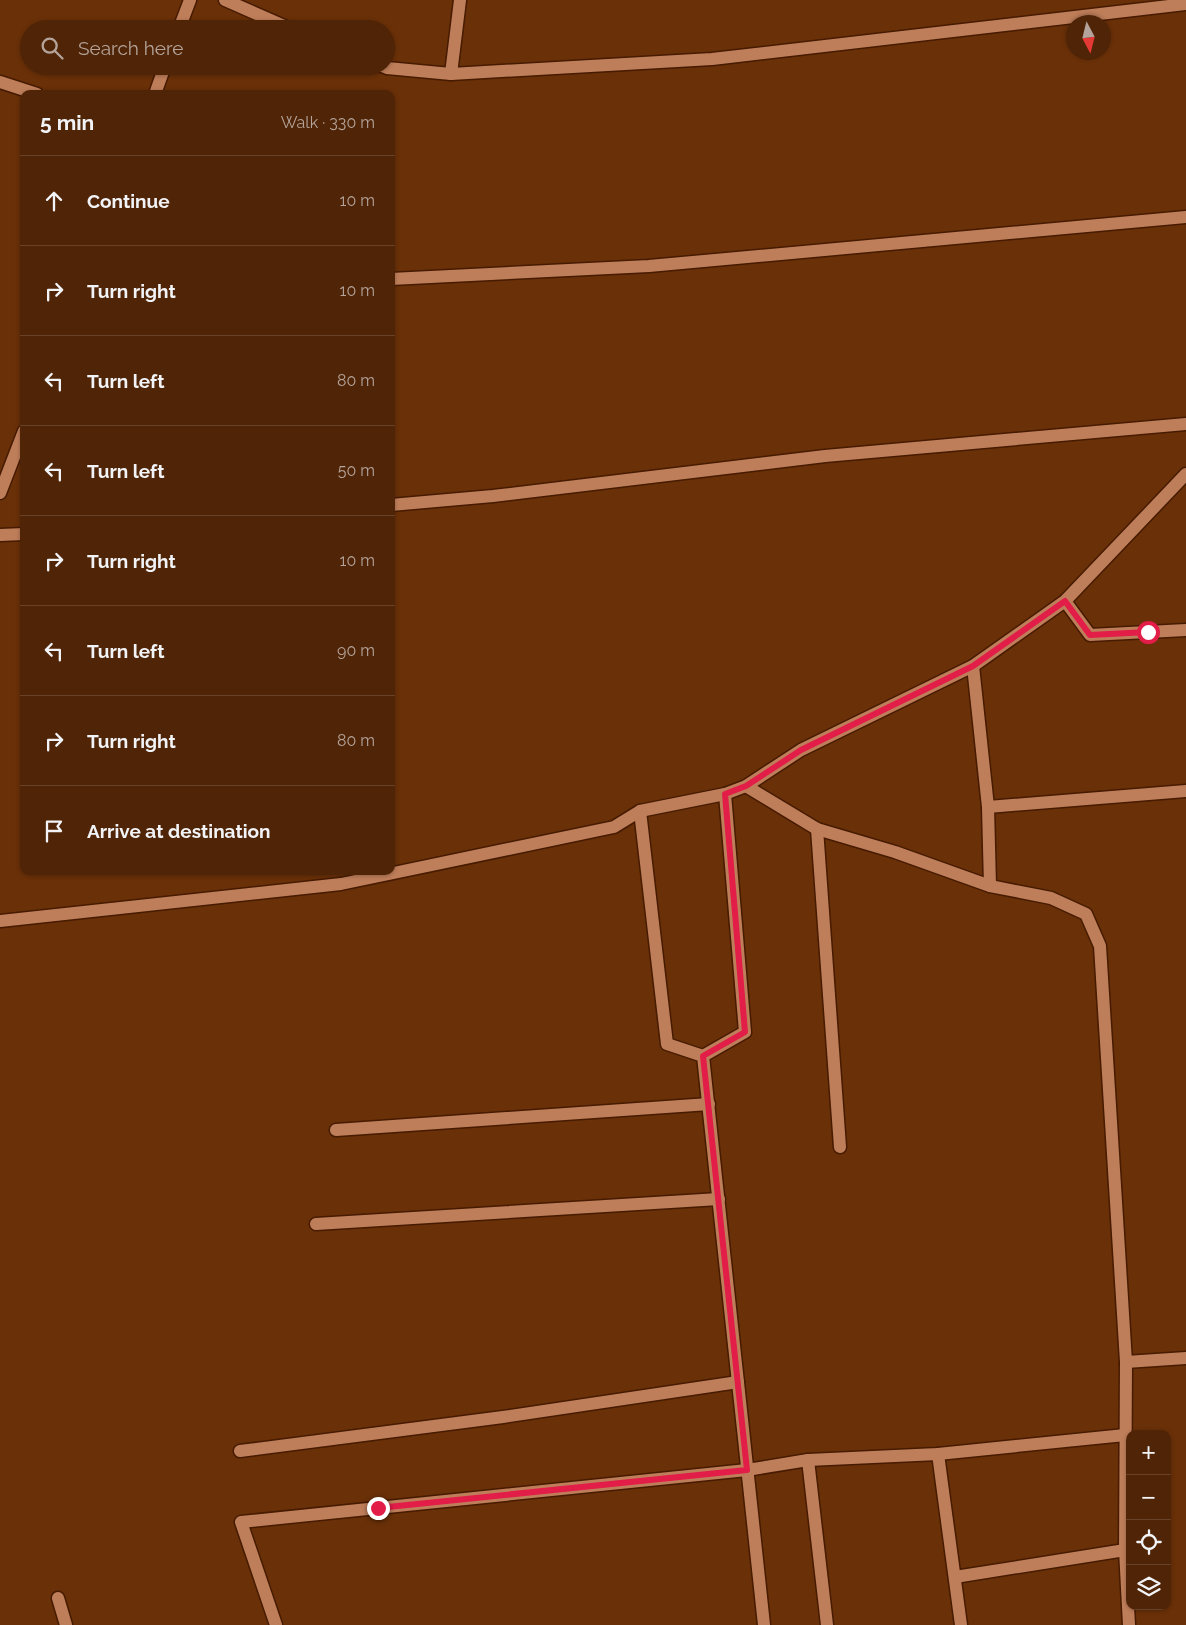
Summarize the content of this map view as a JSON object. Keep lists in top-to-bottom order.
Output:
{
  "north": "bottom",
  "page": {
    "search": "Search here",
    "heading": ["5 min", "Walk · 330 m"],
    "list": [
      ["Continue", "10 m"],
      ["Turn right", "10 m"],
      ["Turn left", "80 m"],
      ["Turn left", "50 m"],
      ["Turn right", "10 m"],
      ["Turn left", "90 m"],
      ["Turn right", "80 m"],
      "Arrive at destination"
    ],
    "map_buttons": ["+", "−"]
  }
}
